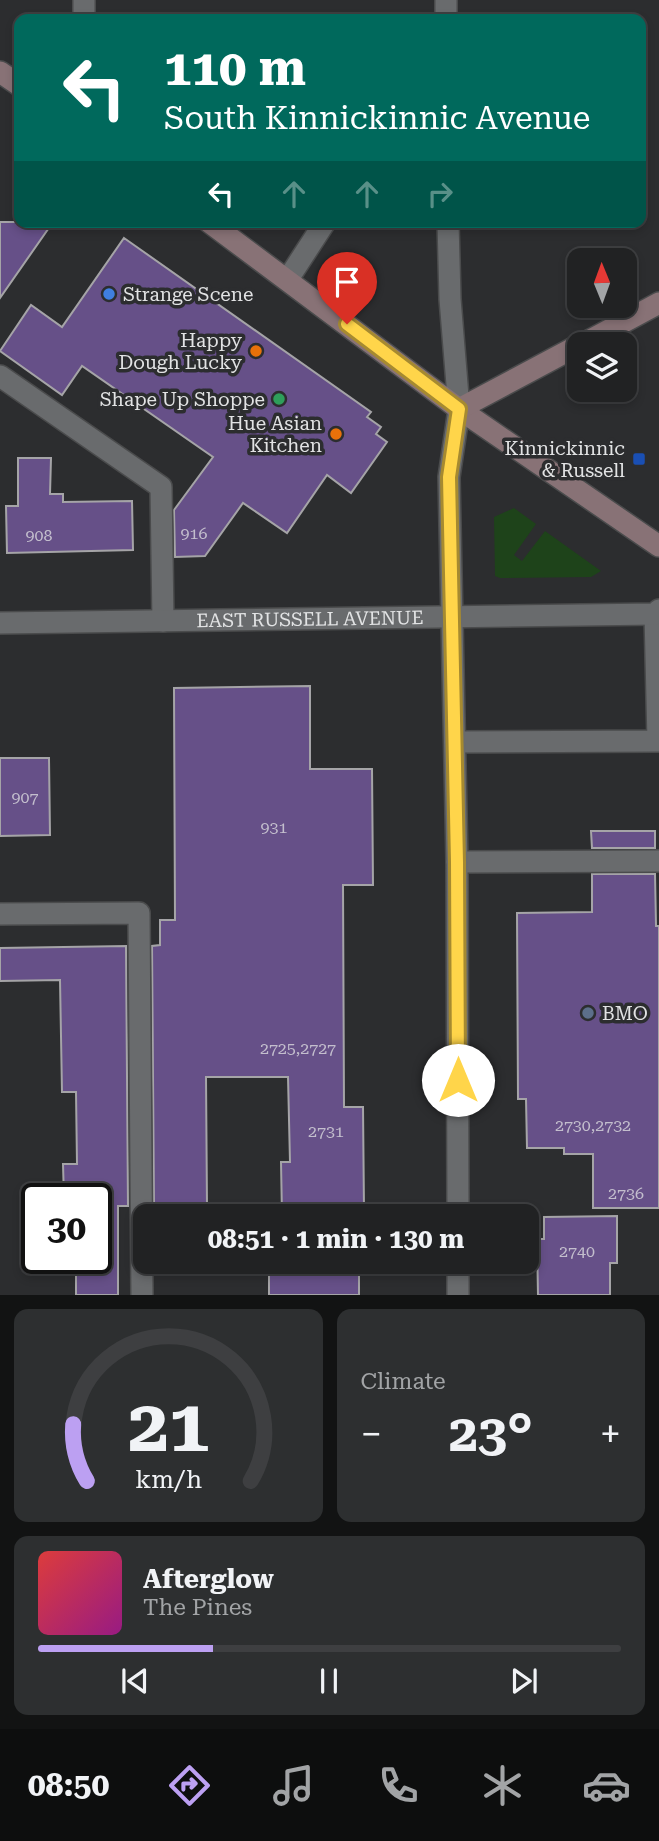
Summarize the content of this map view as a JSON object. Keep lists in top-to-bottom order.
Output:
{
  "streets": {
    "street": ["EAST RUSSELL AVENUE"]
  },
  "places": {
    "other": [
      "Strange Scene",
      "Happy Dough Lucky",
      "Shape Up Shoppe",
      "Hue Asian Kitchen",
      "BMO"
    ],
    "transit": ["Kinnickinnic & Russell"]
  },
  "house_numbers": [
    "916",
    "908",
    "907",
    "931",
    "2725,2727",
    "2730,2732",
    "2731",
    "2736",
    "2740"
  ],
  "north": "top",
  "page": {
    "turn": ["110 m", "South Kinnickinnic Avenue"],
    "limit": "30",
    "trip": "08:51 · 1 min · 130 m",
    "tile": "Climate",
    "heat": ["−", "23°", "+"],
    "song": ["Afterglow", "The Pines"],
    "tabs": "08:50",
    "gauge": ["21", "km/h"]
  }
}
